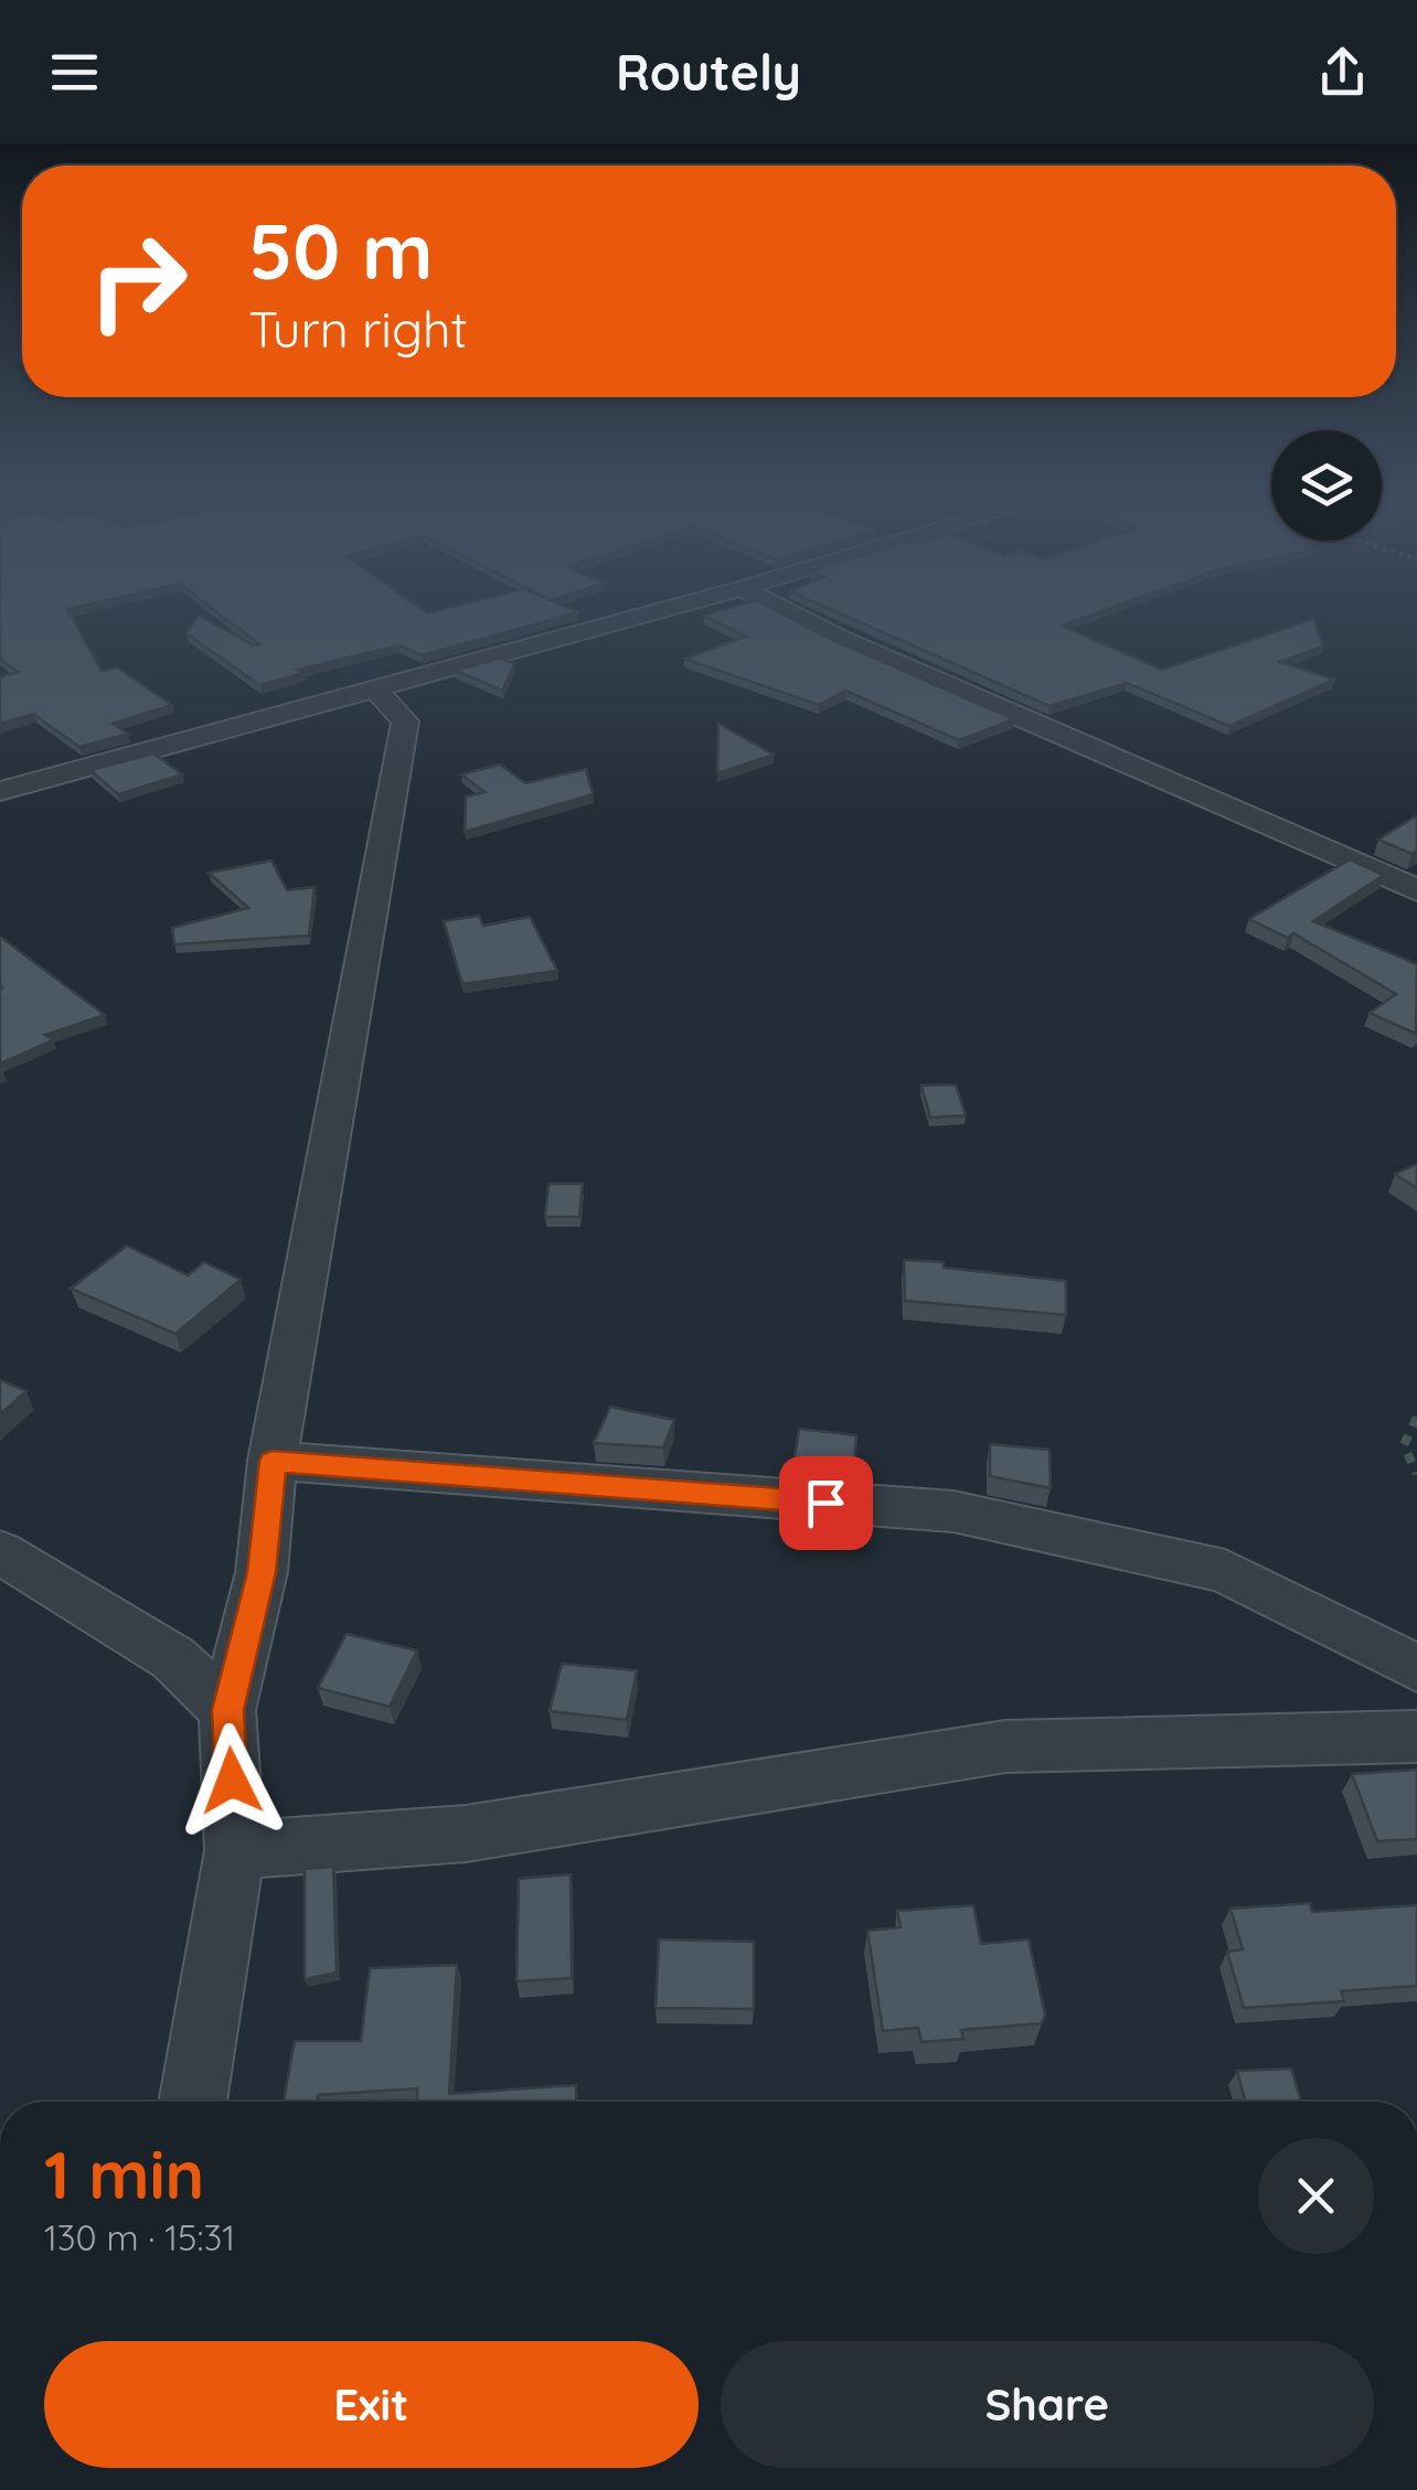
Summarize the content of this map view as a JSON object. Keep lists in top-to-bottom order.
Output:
{
  "page": {
    "header": "Routely",
    "turn": ["50 m", "Turn right"],
    "heading": ["1 min", "130 m · 15:31"],
    "buttons": ["Exit", "Share"]
  }
}
